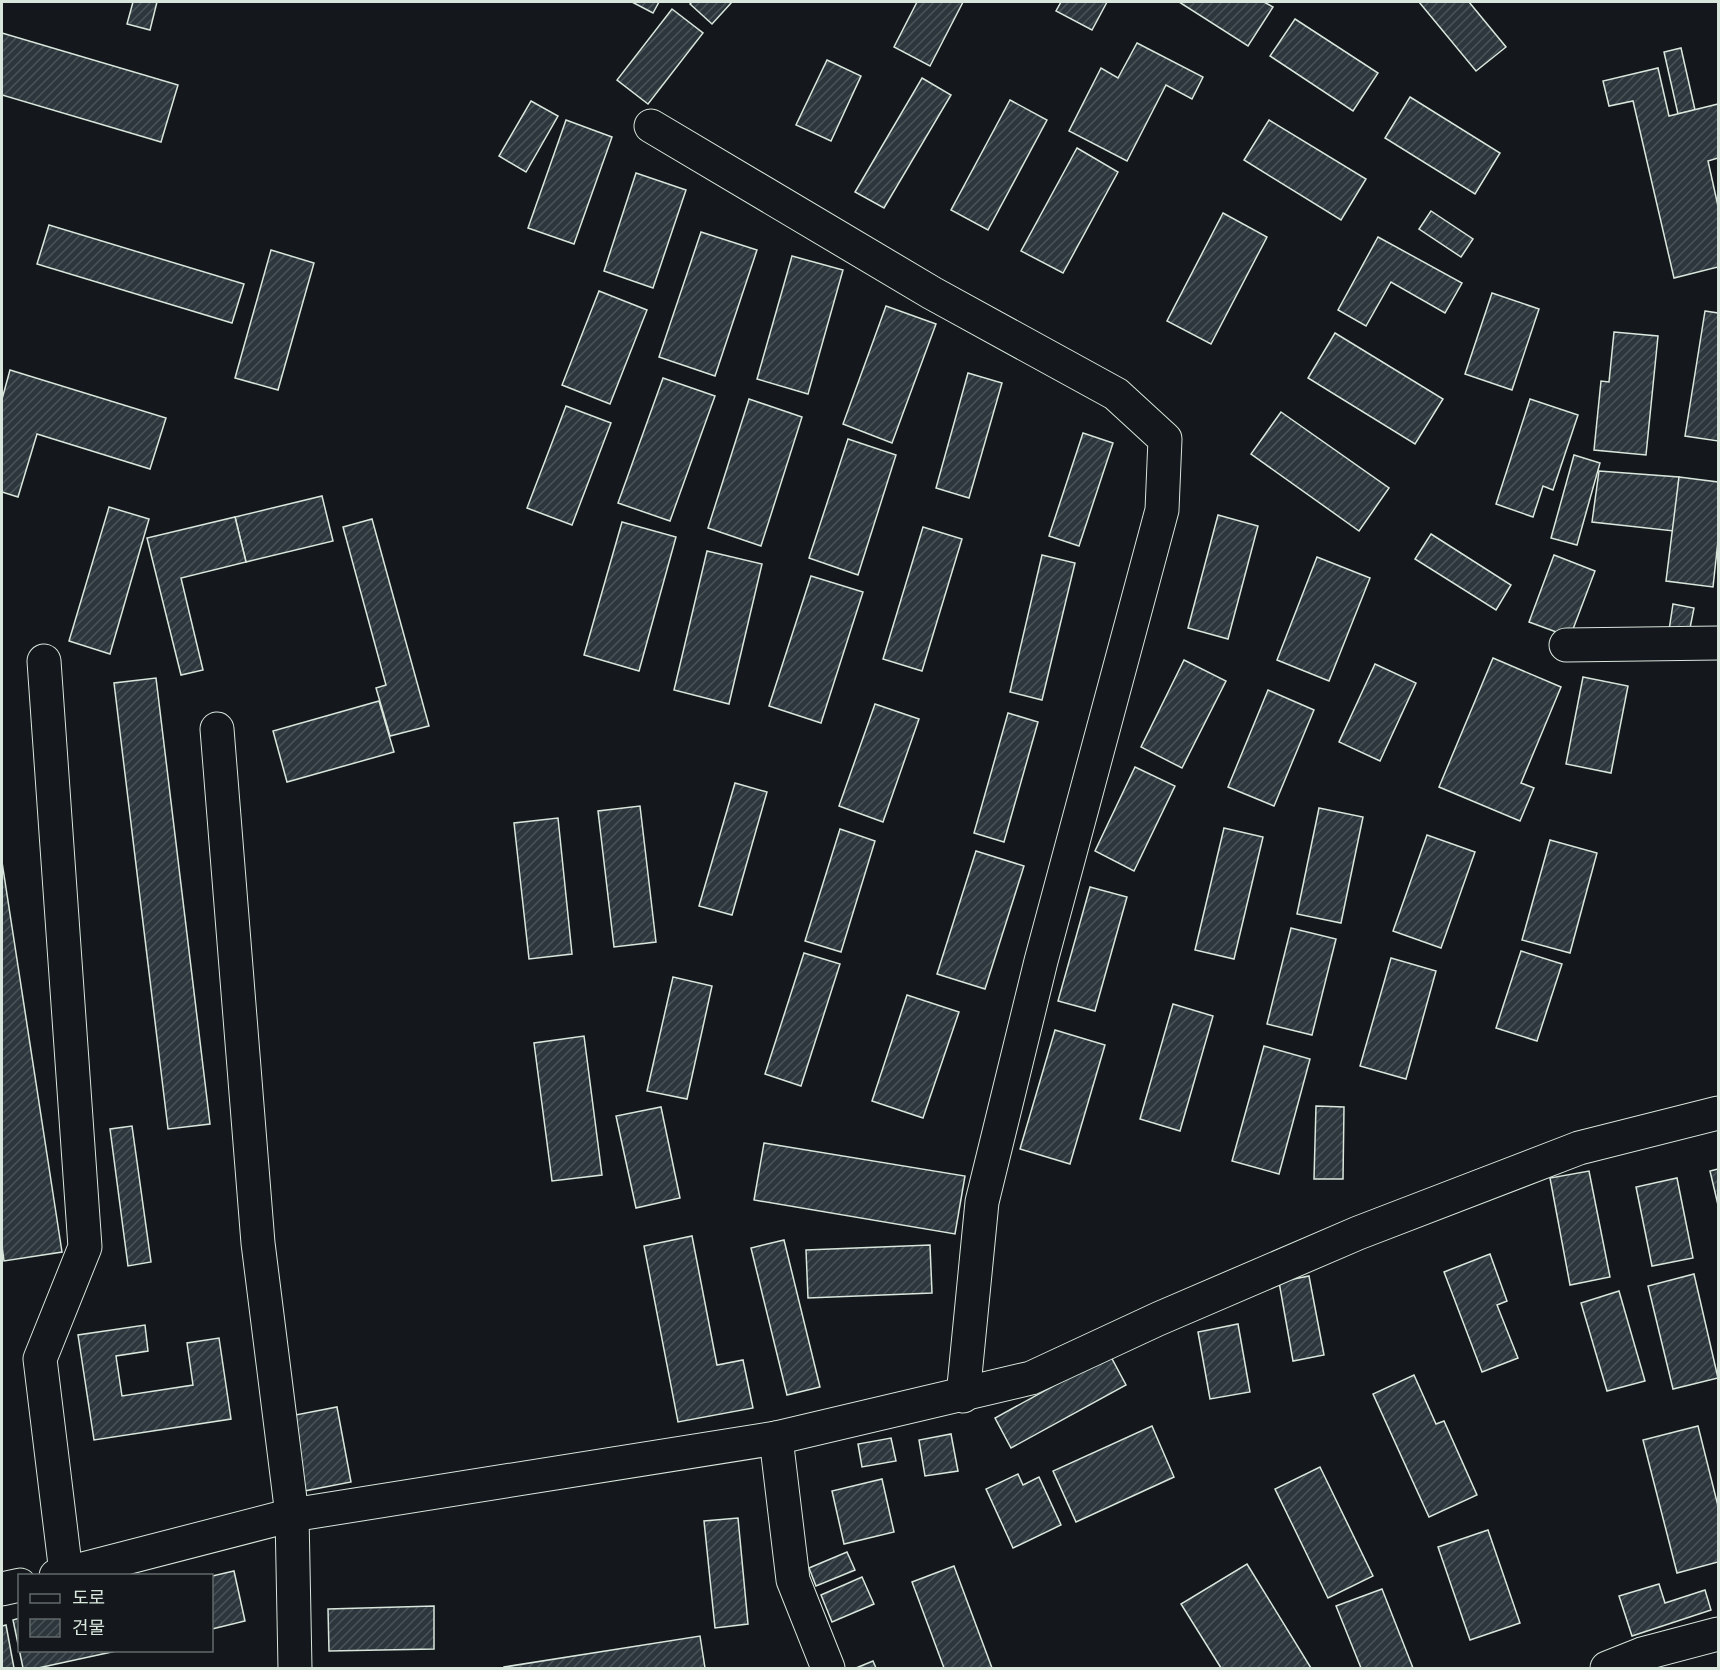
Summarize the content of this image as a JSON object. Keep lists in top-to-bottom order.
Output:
{
  "legend": ["도로", "건물"]
}
